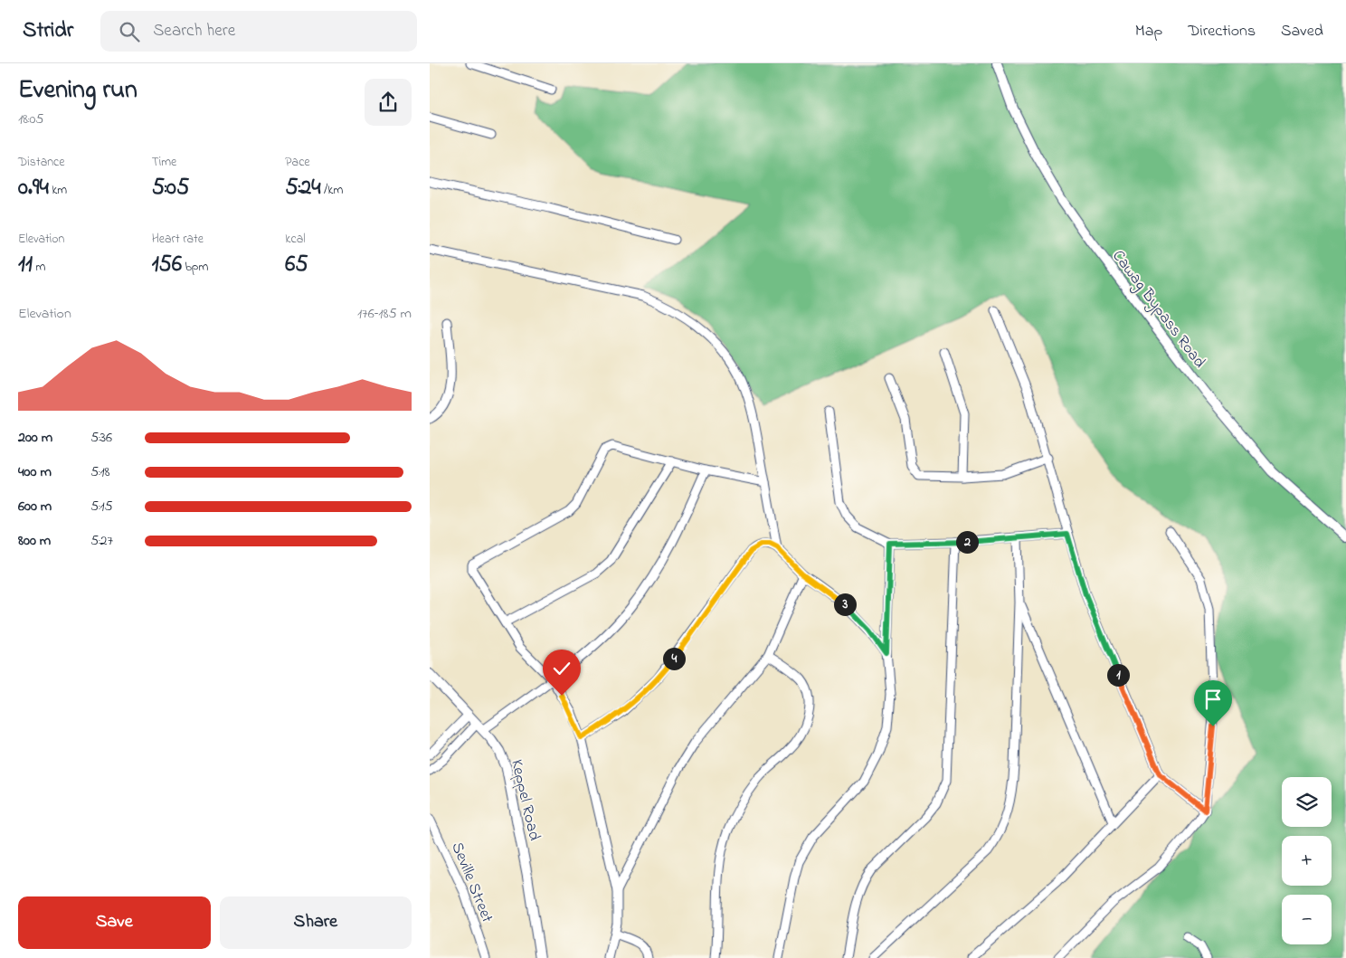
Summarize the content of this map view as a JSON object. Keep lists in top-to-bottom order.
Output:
{
  "streets": {
    "street": ["Cawag Bypass Road", "Keppel Road", "Seville Street"]
  },
  "page": {
    "header": "Stridr",
    "search": "Search here",
    "nav": ["Map", "Directions", "Saved"],
    "heading": ["Evening run", "18:05"],
    "stats": [
      ["Distance", "0.94 km"],
      ["Time", "5:05"],
      ["Pace", "5:24 /km"],
      ["Elevation", "11 m"],
      ["Heart rate", "156 bpm"],
      ["kcal", "65"]
    ],
    "chart": ["Elevation", "176–185 m"],
    "list": [
      {
        "name": "200 m",
        "note": "5:36"
      },
      {
        "name": "400 m",
        "note": "5:18"
      },
      {
        "name": "600 m",
        "note": "5:15"
      },
      {
        "name": "800 m",
        "note": "5:27"
      }
    ],
    "pins": [
      "2",
      "3",
      "4",
      "1"
    ],
    "map_buttons": ["+", "−"],
    "buttons": ["Save", "Share"]
  }
}
